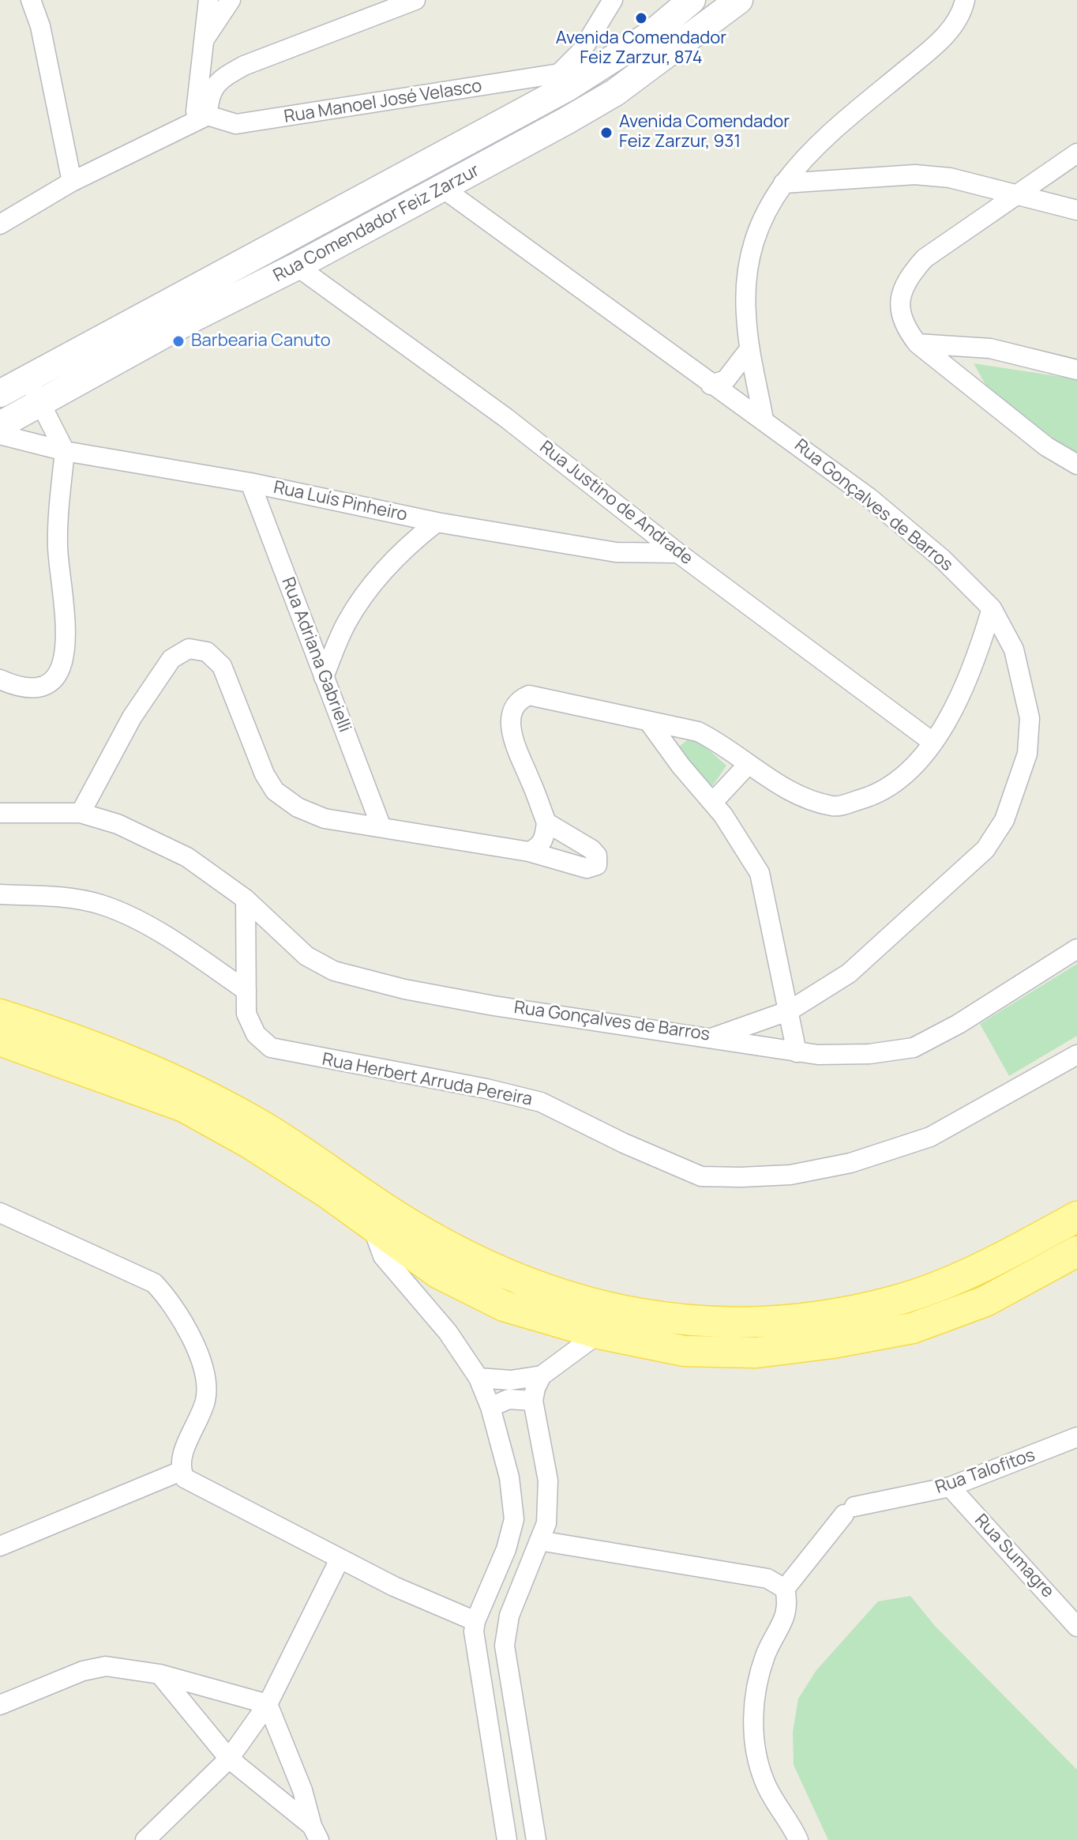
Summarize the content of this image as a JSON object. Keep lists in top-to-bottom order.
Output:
{
  "streets": {
    "main road": ["Rua Comendador Feiz Zarzur"],
    "street": [
      "Rua Manoel José Velasco",
      "Rua Luís Pinheiro",
      "Rua Justino de Andrade",
      "Rua Gonçalves de Barros",
      "Rua Adriana Gabrielli",
      "Rua Herbert Arruda Pereira",
      "Rua Talofitos",
      "Rua Sumagre"
    ]
  },
  "crossings": [
    ["Rua Manoel José Velasco", "Rua Comendador Feiz Zarzur"],
    ["Rua Comendador Feiz Zarzur", "Rua Justino de Andrade"],
    ["Rua Comendador Feiz Zarzur", "Rua Gonçalves de Barros"],
    ["Rua Luís Pinheiro", "Rua Justino de Andrade"],
    ["Rua Luís Pinheiro", "Rua Adriana Gabrielli"],
    ["Rua Gonçalves de Barros", "Rua Herbert Arruda Pereira"],
    ["Rua Talofitos", "Rua Sumagre"]
  ],
  "places": ["Avenida Comendador Feiz Zarzur, 874", "Avenida Comendador Feiz Zarzur, 931", "Barbearia Canuto"]
}
